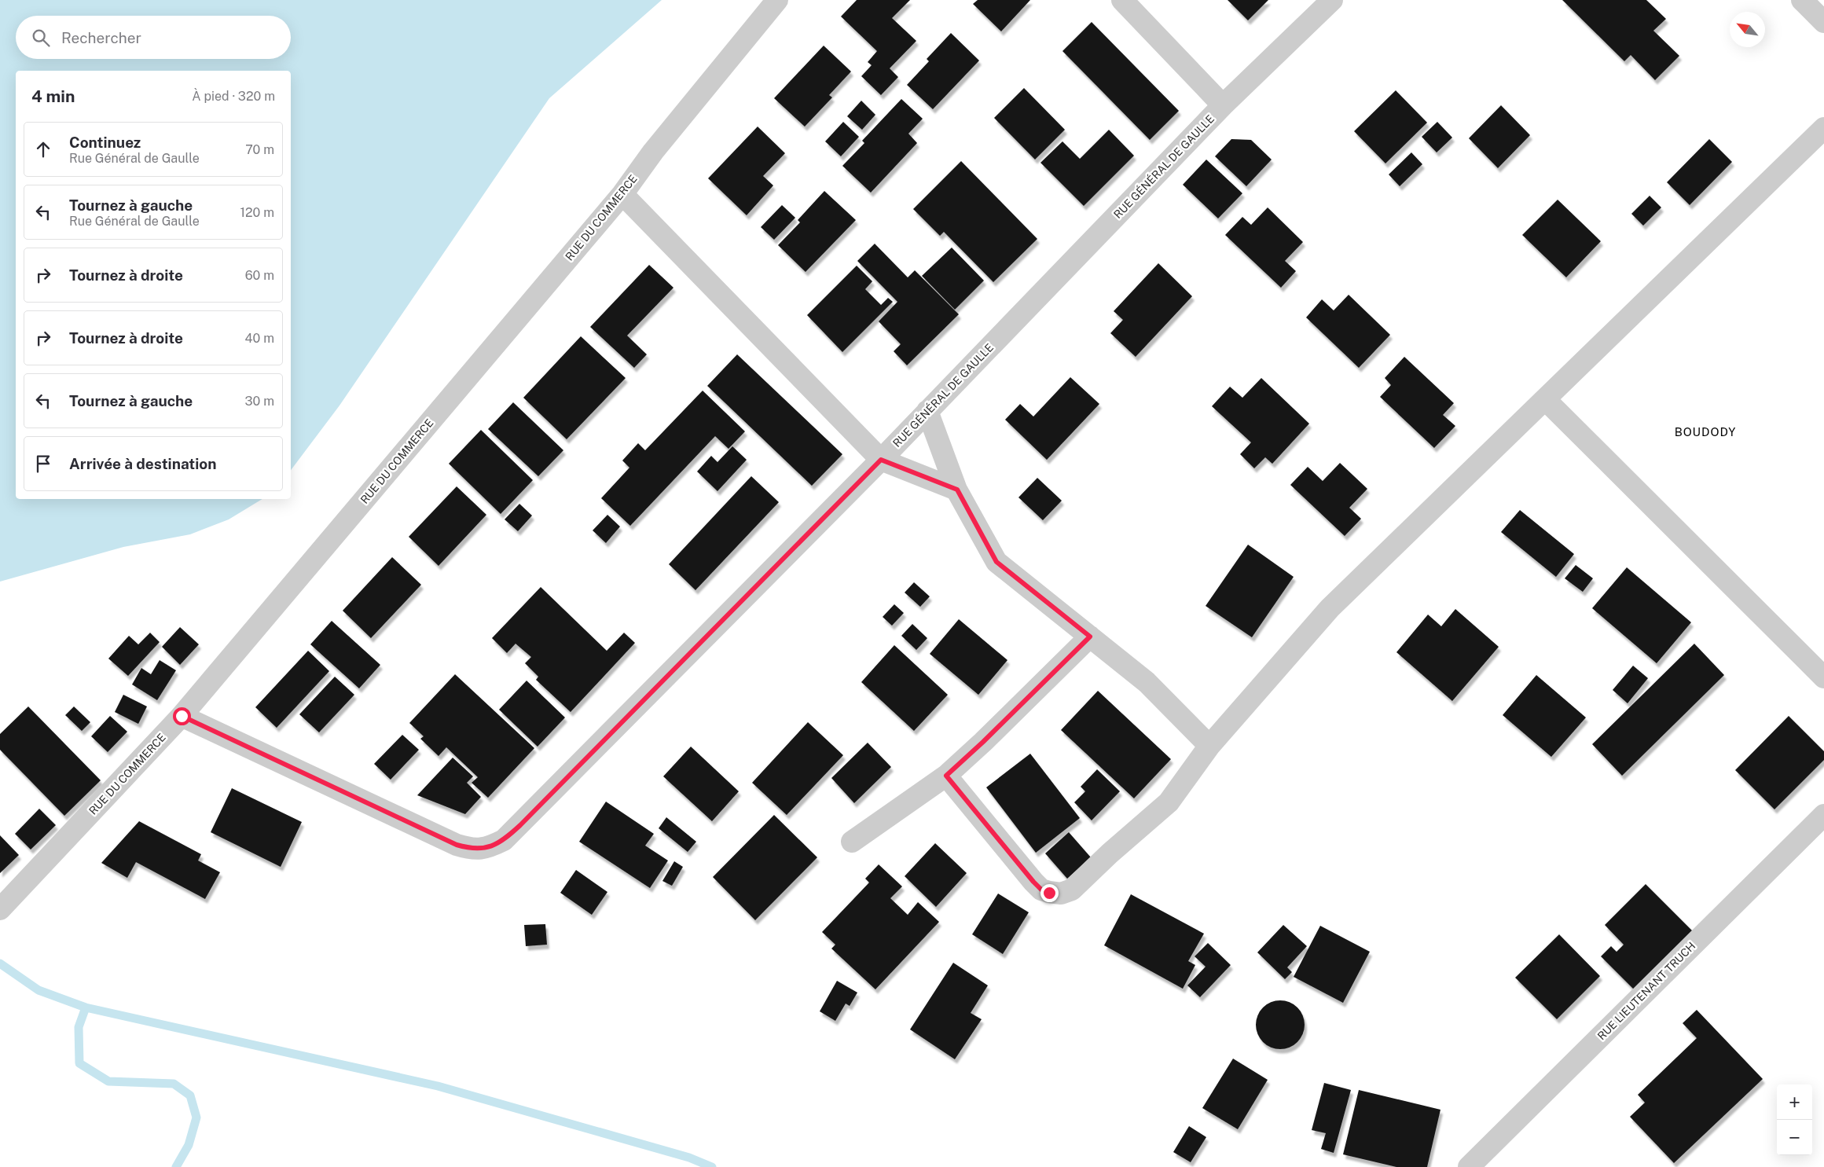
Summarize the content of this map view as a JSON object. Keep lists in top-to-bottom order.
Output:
{
  "streets": {
    "street": ["RUE GÉNÉRAL DE GAULLE", "RUE DU COMMERCE", "RUE LIEUTENANT TRUCH"]
  },
  "crossings": [
    ["RUE GÉNÉRAL DE GAULLE", "RUE DU COMMERCE"]
  ],
  "districts": ["BOUDODY"],
  "north": "top left",
  "page": {
    "search": "Rechercher",
    "heading": ["4 min", "À pied · 320 m"],
    "list": [
      ["Continuez", "Rue Général de Gaulle", "70 m"],
      ["Tournez à gauche", "Rue Général de Gaulle", "120 m"],
      ["Tournez à droite", "60 m"],
      ["Tournez à droite", "40 m"],
      ["Tournez à gauche", "30 m"],
      "Arrivée à destination"
    ],
    "map_buttons": ["+", "−"]
  }
}
